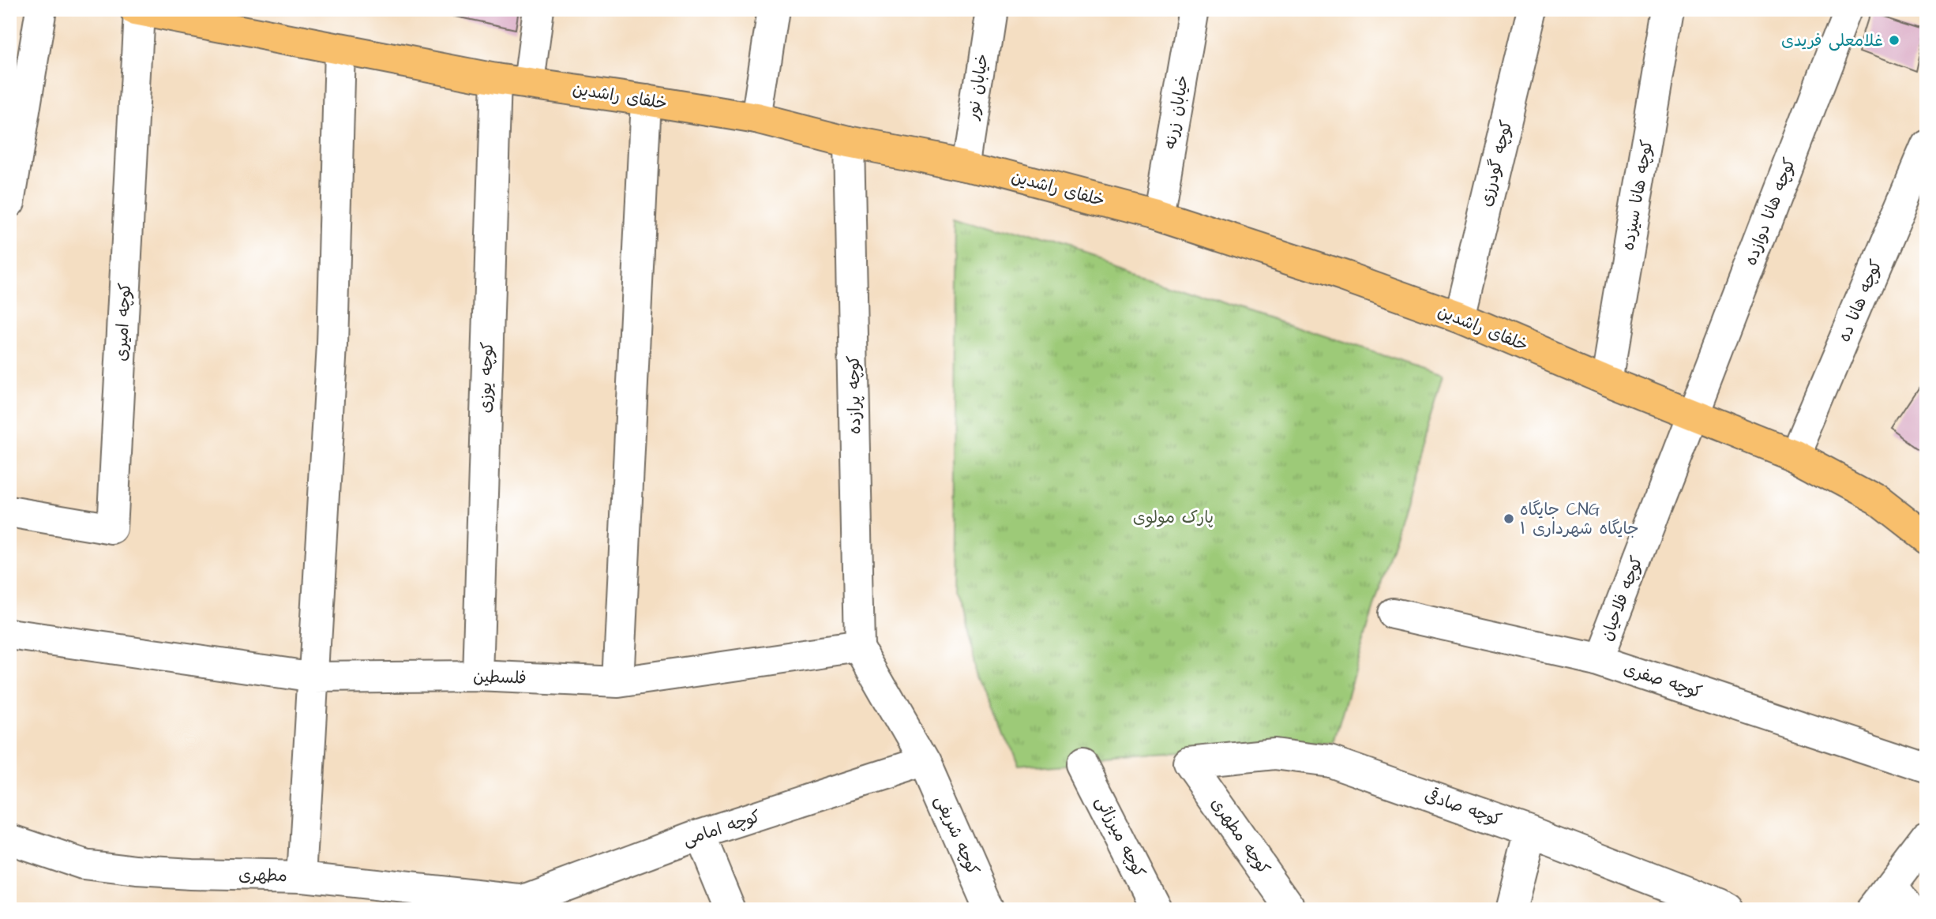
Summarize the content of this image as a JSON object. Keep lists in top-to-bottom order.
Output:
{
  "streets": {
    "main road": ["خلفای راشدین"],
    "street": [
      "خیابان نور",
      "خیابان زرنه",
      "کوچه گودرزی",
      "کوچه هانا سیزده",
      "کوچه هانا دوازده",
      "کوچه هانا ده",
      "کوچه امیری",
      "کوچه یوزی",
      "کوچه پرازده",
      "کوچه فلاحیان",
      "فلسطین",
      "کوچه صفری",
      "کوچه صادقی",
      "کوچه امامی",
      "کوچه شریفی",
      "کوچه مطهری",
      "کوچه میرزائی",
      "مطهری"
    ]
  },
  "crossings": [
    ["خیابان نور", "خلفای راشدین"],
    ["خلفای راشدین", "خیابان زرنه"],
    ["خلفای راشدین", "کوچه گودرزی"],
    ["خلفای راشدین", "کوچه هانا سیزده"],
    ["خلفای راشدین", "کوچه هانا دوازده"],
    ["خلفای راشدین", "کوچه هانا ده"],
    ["خلفای راشدین", "کوچه امیری"],
    ["خلفای راشدین", "کوچه یوزی"],
    ["خلفای راشدین", "کوچه پرازده"],
    ["خلفای راشدین", "کوچه فلاحیان"],
    ["کوچه هانا دوازده", "کوچه فلاحیان"],
    ["کوچه یوزی", "فلسطین"],
    ["کوچه پرازده", "فلسطین"],
    ["کوچه فلاحیان", "کوچه صفری"],
    ["کوچه صادقی", "کوچه مطهری"],
    ["کوچه امامی", "کوچه شریفی"],
    ["کوچه امامی", "مطهری"]
  ],
  "parks": ["پارک مولوی"],
  "places": ["غلامعلی فریدی", "جایگاه CNG جایگاه شهرداری ۱"]
}
